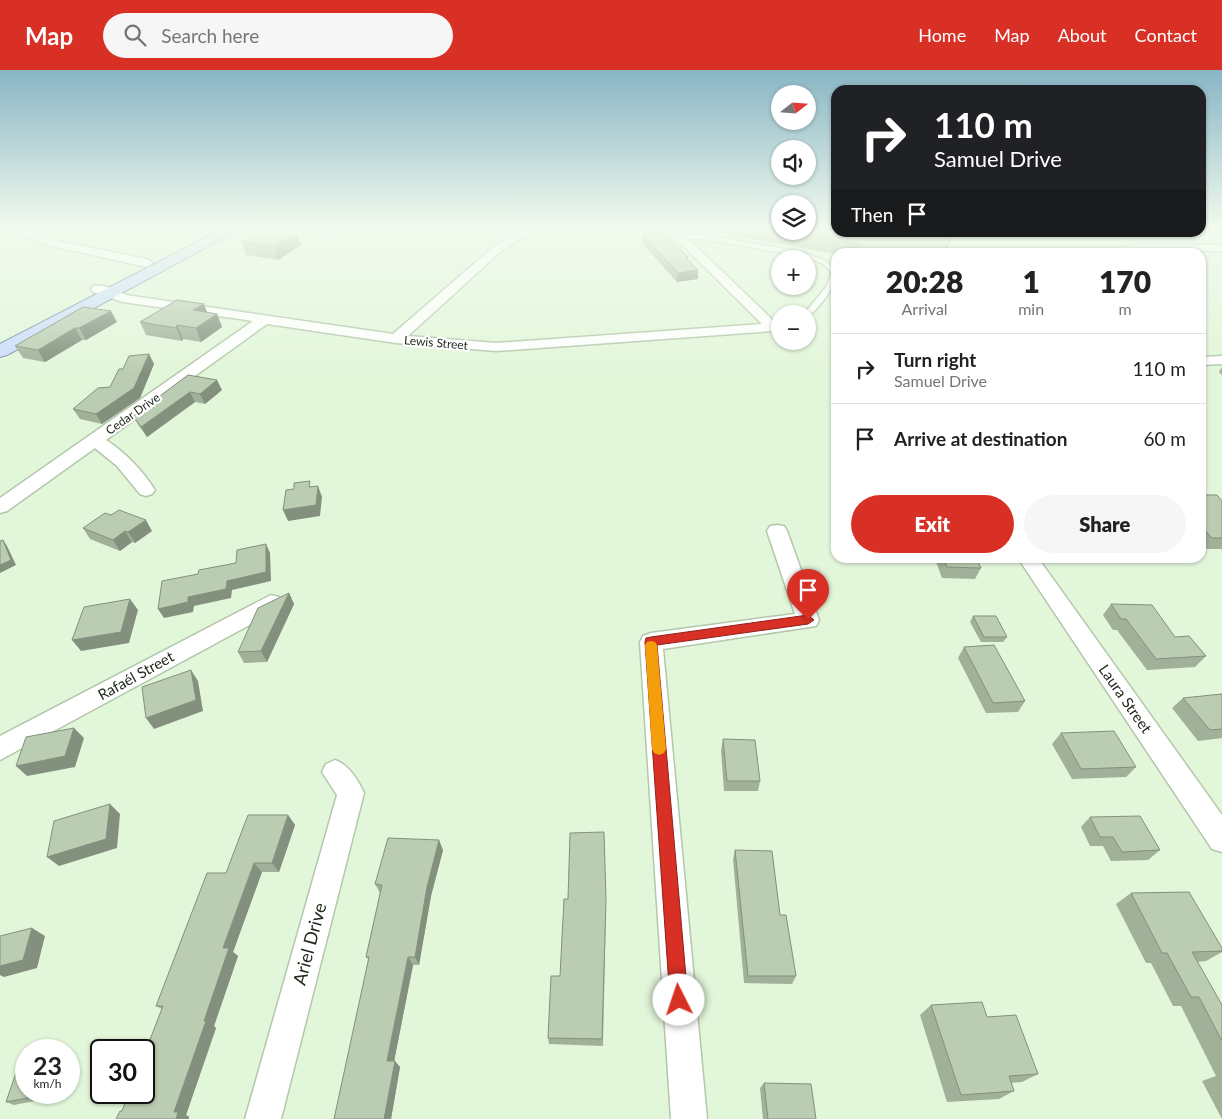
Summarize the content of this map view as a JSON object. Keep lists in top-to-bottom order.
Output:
{
  "streets": {
    "street": [
      "Lewis Street",
      "Cedar Drive",
      "Rafaél Street",
      "Laura Street",
      "Ariel Drive"
    ]
  },
  "crossings": [
    ["Lewis Street", "Cedar Drive"]
  ],
  "north": "right",
  "page": {
    "header": "Map",
    "search": "Search here",
    "nav": [
      "Home",
      "Map",
      "About",
      "Contact"
    ],
    "map_buttons": ["+", "−"],
    "turn": ["110 m", "Samuel Drive"],
    "then": "Then",
    "eta": [
      "20:28",
      "Arrival",
      "1",
      "min",
      "170",
      "m"
    ],
    "list": [
      {
        "name": "Turn right",
        "note": "Samuel Drive",
        "value": "110 m"
      },
      {
        "name": "Arrive at destination",
        "value": "60 m"
      }
    ],
    "buttons": ["Exit", "Share"],
    "speed": "23 km/h",
    "limit": "30"
  }
}
